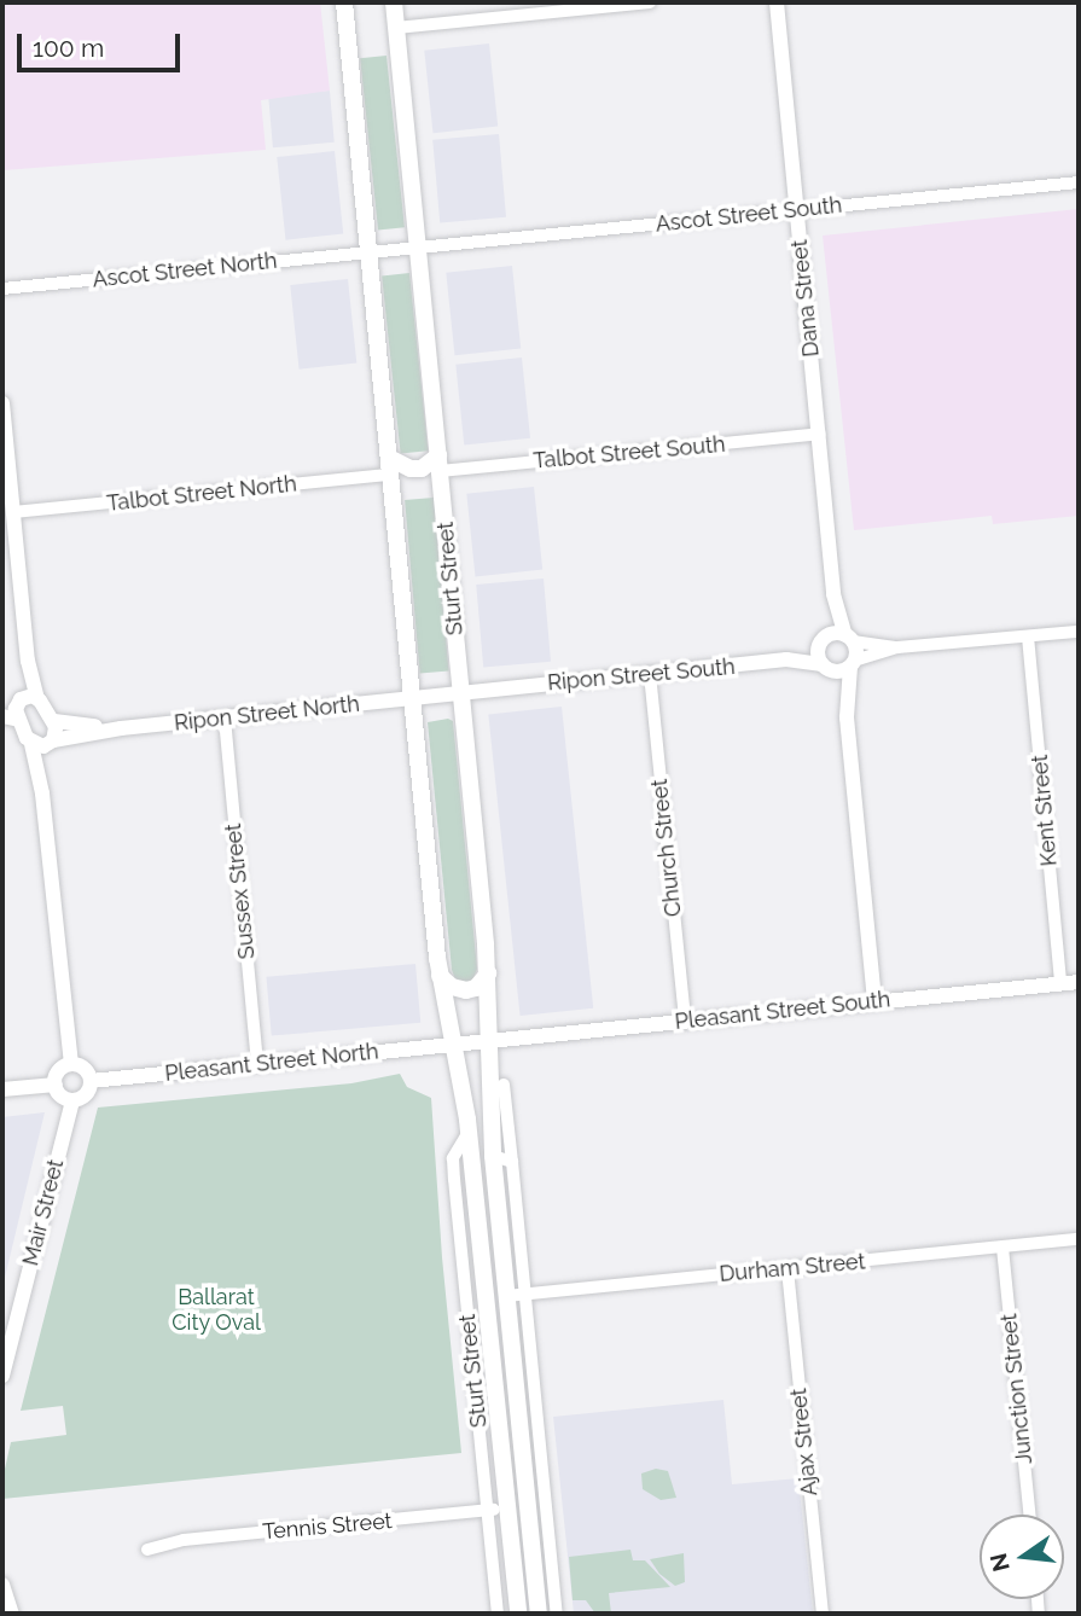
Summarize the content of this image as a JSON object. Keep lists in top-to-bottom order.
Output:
{
  "streets": {
    "main road": ["Sturt Street"],
    "street": [
      "Ascot Street South",
      "Ascot Street North",
      "Dana Street",
      "Talbot Street South",
      "Talbot Street North",
      "Ripon Street South",
      "Ripon Street North",
      "Kent Street",
      "Church Street",
      "Sussex Street",
      "Pleasant Street South",
      "Pleasant Street North",
      "Mair Street",
      "Durham Street",
      "Junction Street",
      "Ajax Street",
      "Tennis Street"
    ]
  },
  "crossings": [
    ["Ascot Street South", "Ascot Street North"],
    ["Ascot Street South", "Dana Street"],
    ["Ascot Street South", "Sturt Street"],
    ["Ascot Street North", "Sturt Street"],
    ["Dana Street", "Talbot Street South"],
    ["Dana Street", "Ripon Street South"],
    ["Talbot Street South", "Sturt Street"],
    ["Talbot Street North", "Sturt Street"],
    ["Sturt Street", "Ripon Street South"],
    ["Sturt Street", "Ripon Street North"],
    ["Sturt Street", "Pleasant Street South"],
    ["Sturt Street", "Pleasant Street North"],
    ["Sturt Street", "Durham Street"],
    ["Sturt Street", "Tennis Street"],
    ["Ripon Street South", "Ripon Street North"],
    ["Ripon Street South", "Church Street"],
    ["Ripon Street North", "Sussex Street"],
    ["Kent Street", "Pleasant Street South"],
    ["Church Street", "Pleasant Street South"],
    ["Sussex Street", "Pleasant Street North"],
    ["Pleasant Street South", "Pleasant Street North"],
    ["Pleasant Street North", "Mair Street"],
    ["Durham Street", "Junction Street"],
    ["Durham Street", "Ajax Street"]
  ],
  "parks": ["Ballarat City Oval"],
  "scale_bar": "100 m",
  "north": "left"
}
